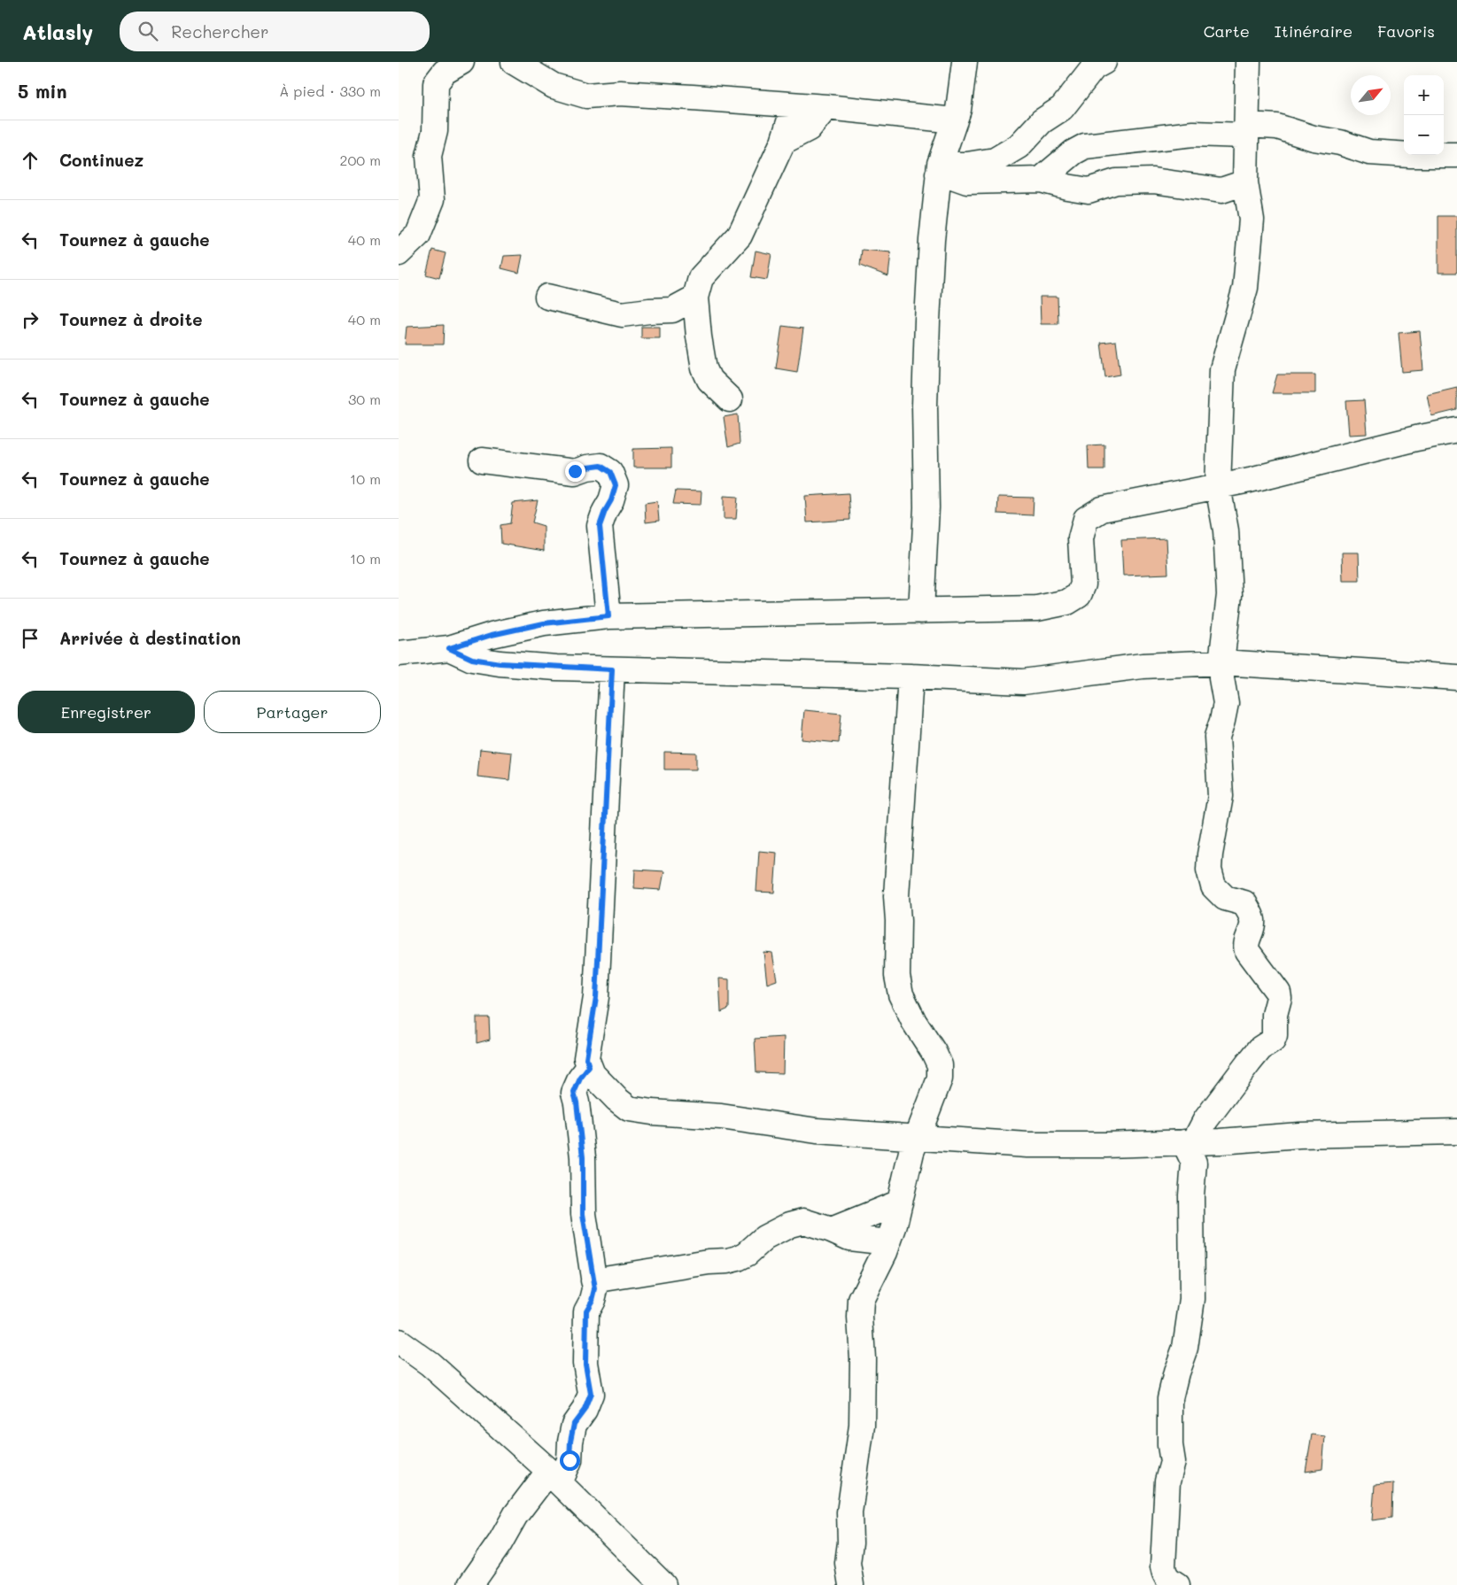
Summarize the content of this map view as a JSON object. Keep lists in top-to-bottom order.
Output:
{
  "north": "top right",
  "page": {
    "header": "Atlasly",
    "search": "Rechercher",
    "nav": ["Carte", "Itinéraire", "Favoris"],
    "heading": ["5 min", "À pied · 330 m"],
    "map_buttons": ["+", "−"],
    "list": [
      ["Continuez", "200 m"],
      ["Tournez à gauche", "40 m"],
      ["Tournez à droite", "40 m"],
      ["Tournez à gauche", "30 m"],
      ["Tournez à gauche", "10 m"],
      ["Tournez à gauche", "10 m"],
      "Arrivée à destination"
    ],
    "buttons": ["Enregistrer", "Partager"]
  }
}
